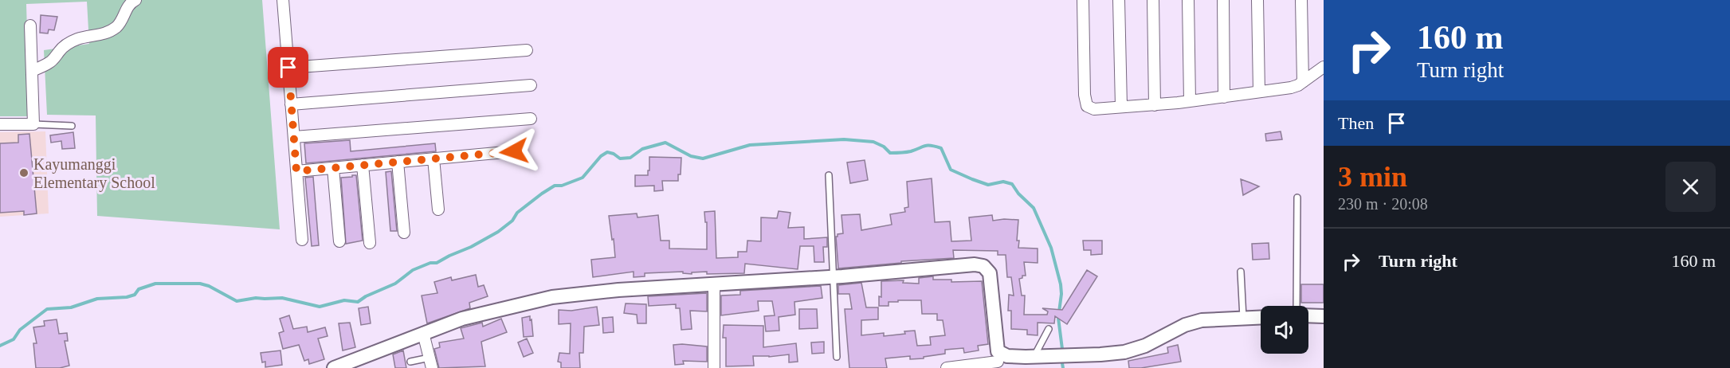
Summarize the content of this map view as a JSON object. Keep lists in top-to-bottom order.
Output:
{
  "places": ["Kayumanggi Elementary School"],
  "page": {
    "turn": ["160 m", "Turn right"],
    "then": "Then",
    "heading": ["3 min", "230 m · 20:08"],
    "list": [
      {
        "name": "Turn right",
        "value": "160 m"
      }
    ]
  }
}
